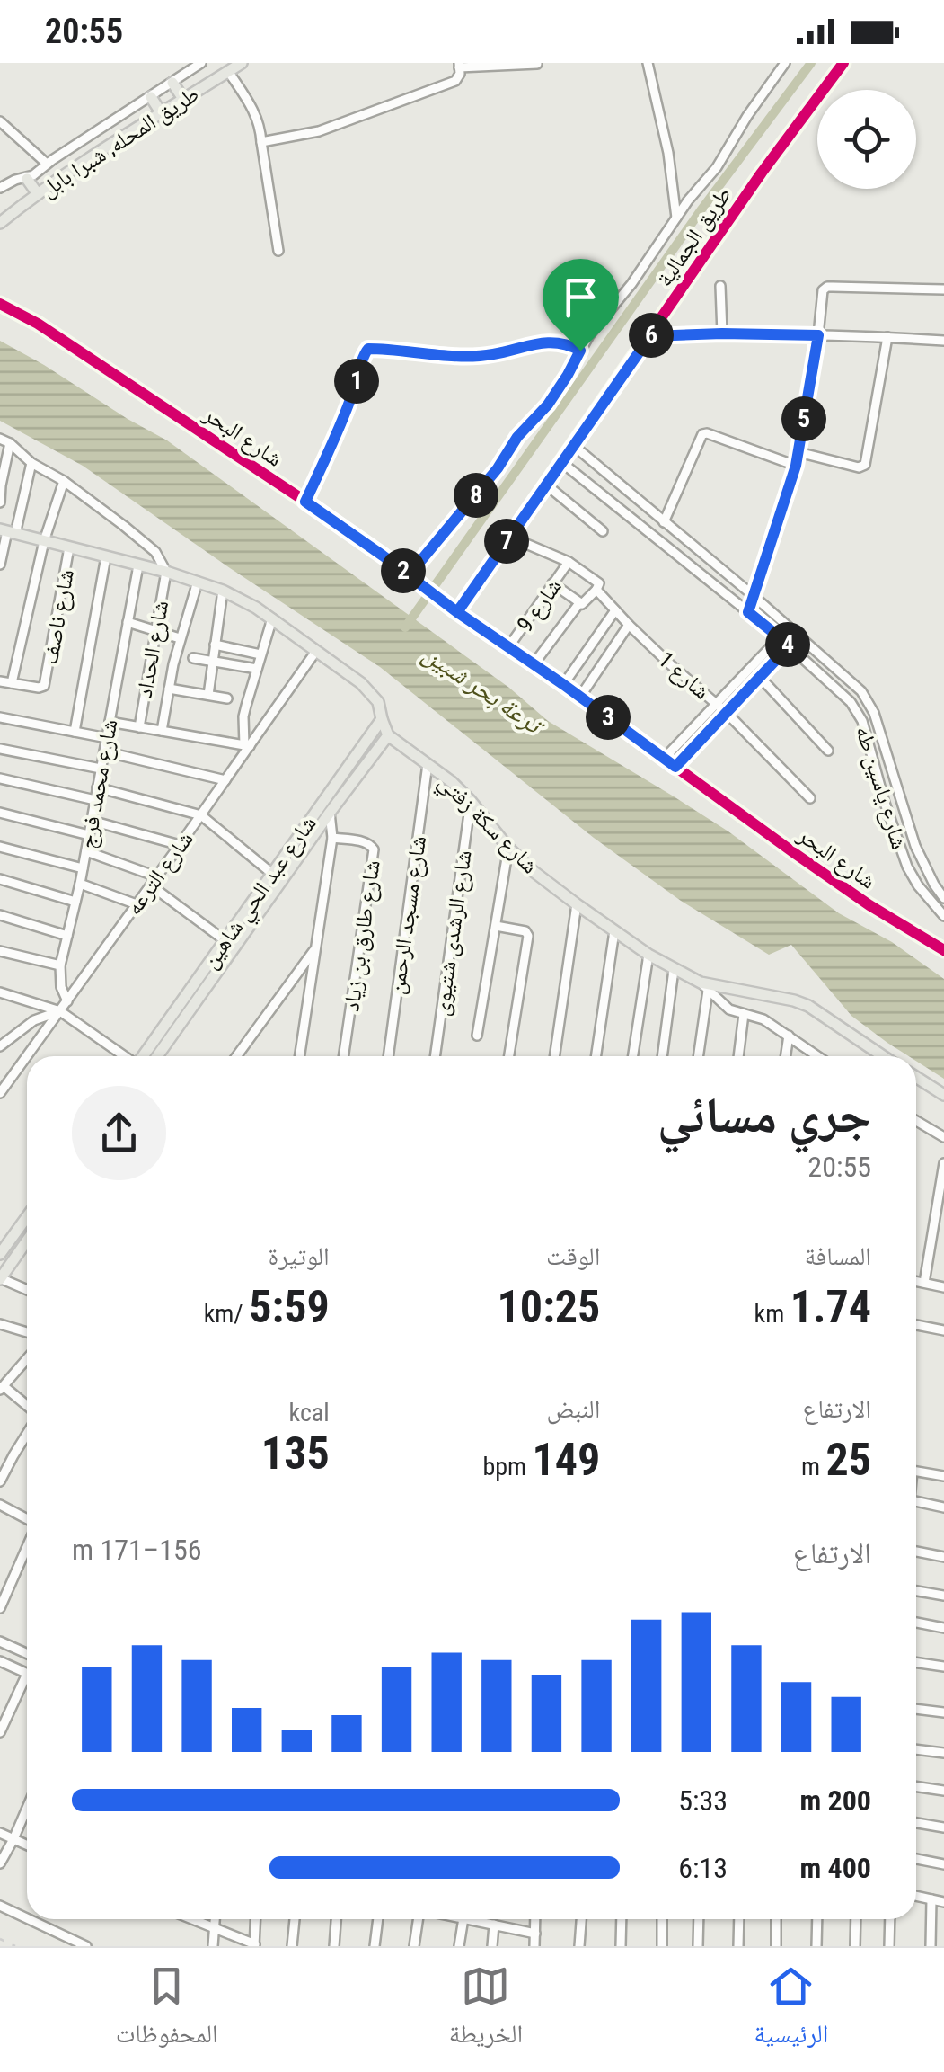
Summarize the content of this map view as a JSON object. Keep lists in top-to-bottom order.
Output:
{
  "streets": {
    "main road": ["طريق المحله, شبرا بابل", "شارع سكة زفتي", "شارع عبد الحي شاهين"],
    "street": [
      "طريق الجمالية",
      "شارع البحر",
      "شارع 9",
      "شارع ناصف",
      "شارع الحداد",
      "شارع 1",
      "شارع محمد فرج",
      "شارع ياسين طه",
      "شارع الترعه",
      "شارع مسجد الرحمن",
      "شارع الرشدى شتيوى",
      "شارع طارق بن زياد"
    ]
  },
  "crossings": [
    ["طريق الجمالية", "شارع البحر"],
    ["طريق الجمالية", "شارع ياسين طه"],
    ["شارع البحر", "شارع 9"],
    ["شارع 9", "شارع 1"],
    ["شارع محمد فرج", "شارع الترعه"],
    ["شارع سكة زفتي", "شارع عبد الحي شاهين"],
    ["شارع سكة زفتي", "شارع مسجد الرحمن"],
    ["شارع سكة زفتي", "شارع الرشدى شتيوى"]
  ],
  "water": ["ترعة بحر شبين"],
  "page": {
    "status": "20:55",
    "pins": [
      "6",
      "1",
      "5",
      "8",
      "7",
      "2",
      "4",
      "3"
    ],
    "heading": ["جري مسائي", "20:55"],
    "stats": [
      ["المسافة", "1.74 km"],
      ["الوقت", "10:25"],
      ["الوتيرة", "5:59 /km"],
      ["الارتفاع", "25 m"],
      ["النبض", "149 bpm"],
      ["kcal", "135"]
    ],
    "chart": ["الارتفاع", "156–171 m"],
    "list": [
      {
        "name": "200 m",
        "note": "5:33"
      },
      {
        "name": "400 m",
        "note": "6:13"
      }
    ],
    "tabs": ["الرئيسية", "الخريطة", "المحفوظات"]
  }
}
